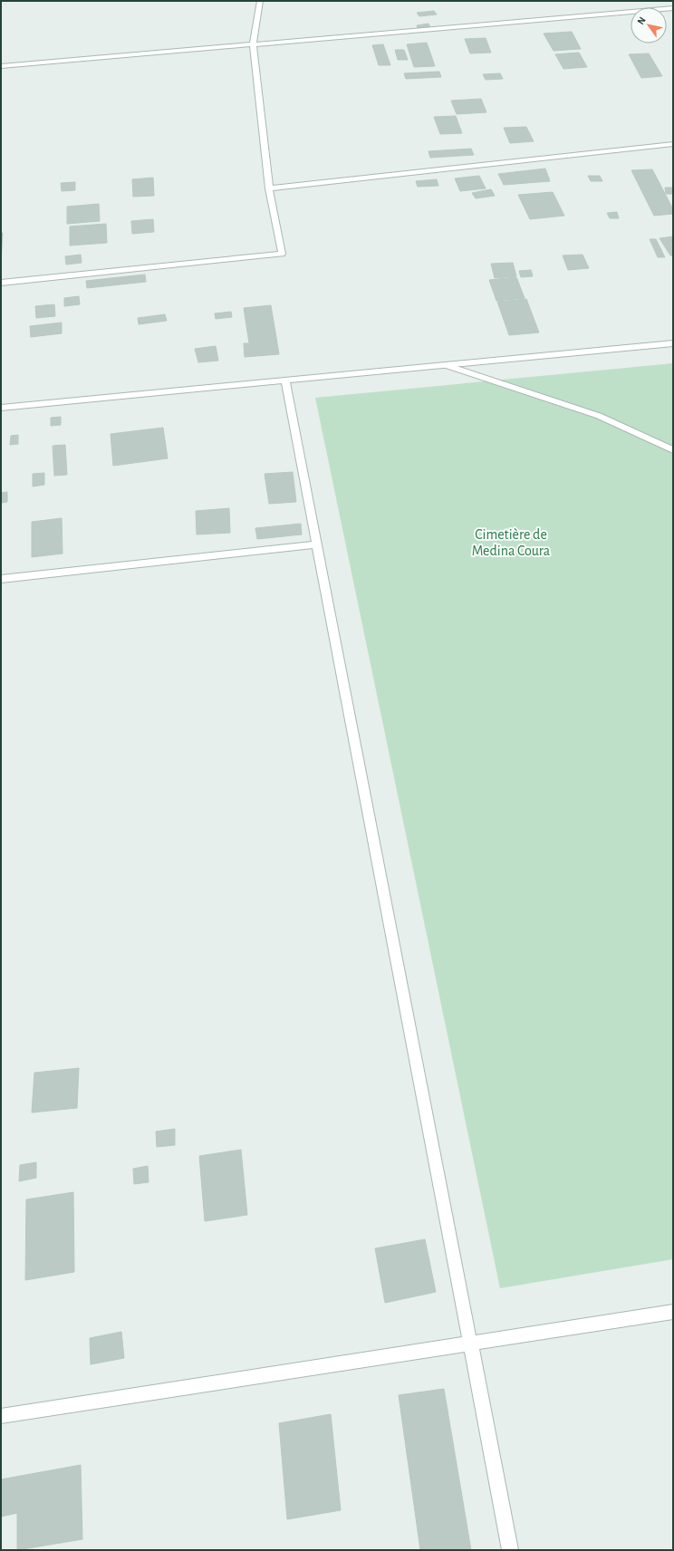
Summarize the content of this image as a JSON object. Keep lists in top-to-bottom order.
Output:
{
  "parks": ["Cimetière de Medina Coura"],
  "north": "top left"
}
